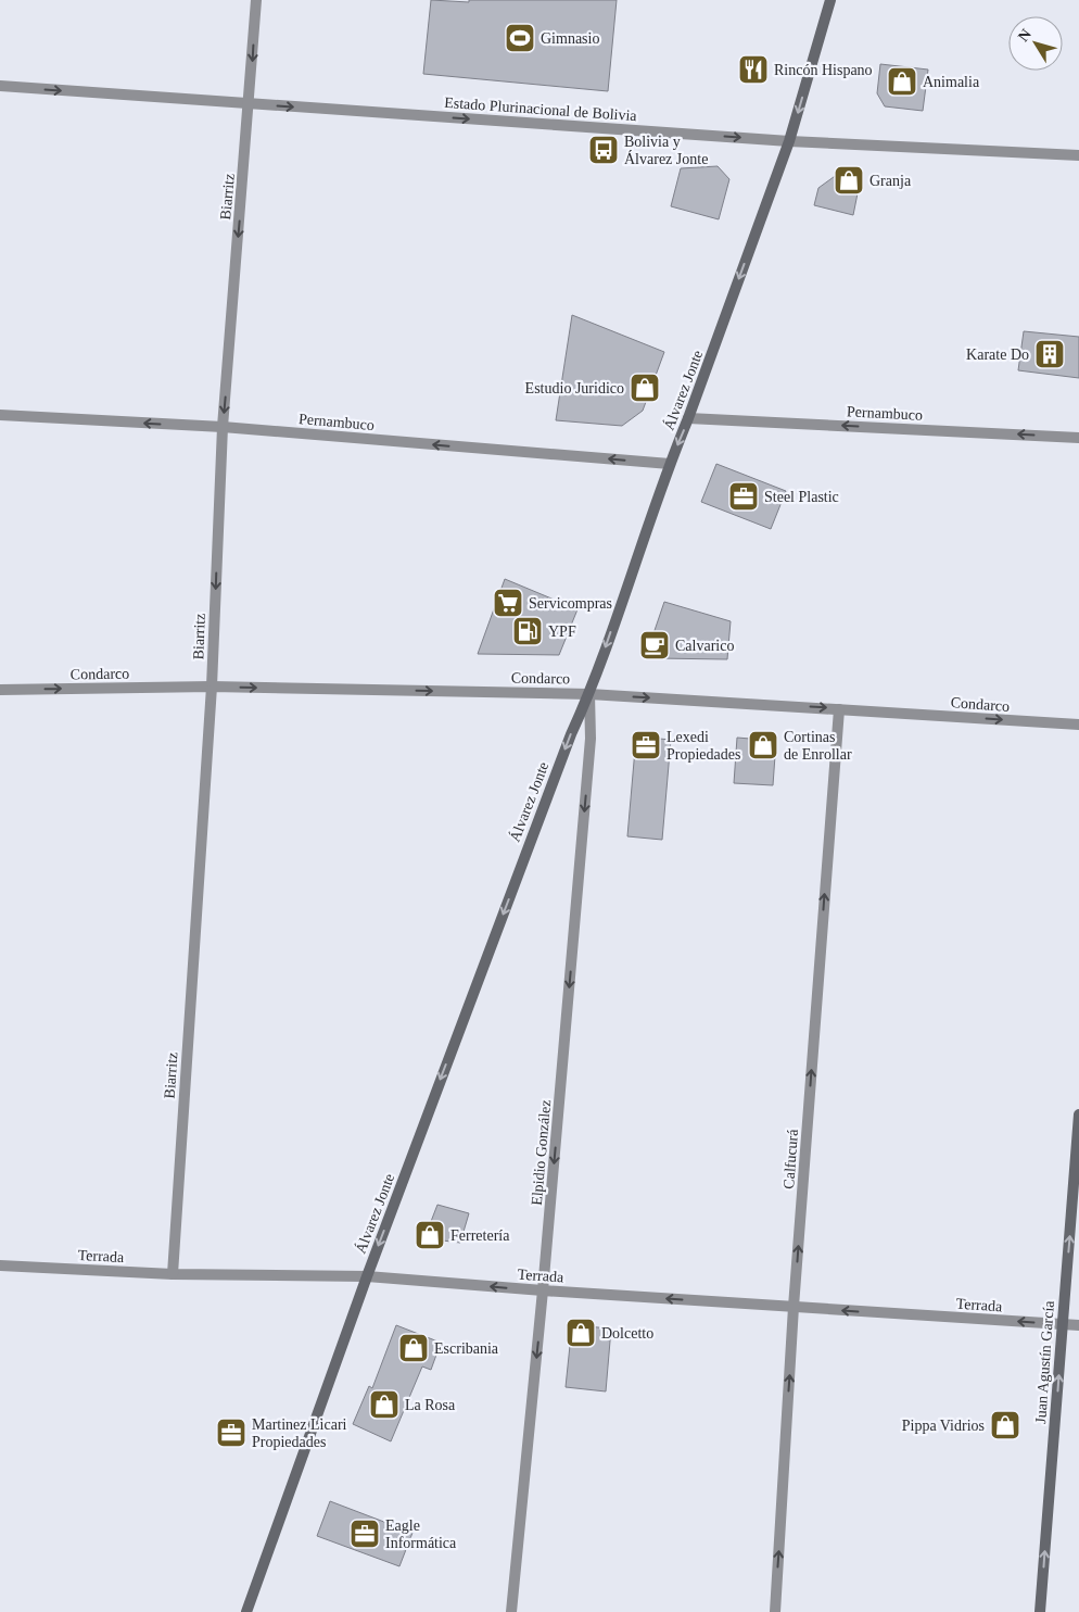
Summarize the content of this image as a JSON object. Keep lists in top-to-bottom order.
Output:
{
  "streets": {
    "street": [
      "Estado Plurinacional de Bolivia",
      "Biarritz",
      "Álvarez Jonte",
      "Pernambuco",
      "Condarco",
      "Elpidio González",
      "Calfucurá",
      "Terrada",
      "Juan Agustín García"
    ]
  },
  "crossings": [
    ["Estado Plurinacional de Bolivia", "Biarritz"],
    ["Estado Plurinacional de Bolivia", "Álvarez Jonte"],
    ["Biarritz", "Pernambuco"],
    ["Biarritz", "Condarco"],
    ["Biarritz", "Terrada"],
    ["Álvarez Jonte", "Pernambuco"],
    ["Álvarez Jonte", "Condarco"],
    ["Álvarez Jonte", "Elpidio González"],
    ["Álvarez Jonte", "Terrada"],
    ["Condarco", "Elpidio González"],
    ["Condarco", "Calfucurá"],
    ["Elpidio González", "Terrada"],
    ["Calfucurá", "Terrada"],
    ["Terrada", "Juan Agustín García"]
  ],
  "one_way": [
    "Estado Plurinacional de Bolivia",
    "Biarritz",
    "Álvarez Jonte",
    "Pernambuco",
    "Condarco",
    "Elpidio González",
    "Calfucurá",
    "Terrada",
    "Juan Agustín García"
  ],
  "places": {
    "sports": ["Gimnasio"],
    "restaurant": ["Rincón Hispano"],
    "shop": [
      "Animalia",
      "Granja",
      "Estudio Juridico",
      "Cortinas de Enrollar",
      "Ferretería",
      "Dolcetto",
      "Escribania",
      "La Rosa",
      "Pippa Vidrios"
    ],
    "bus stop": ["Bolivia y Álvarez Jonte"],
    "building": ["Karate Do"],
    "office": [
      "Steel Plastic",
      "Lexedi Propiedades",
      "Martinez Licari Propiedades",
      "Eagle Informática"
    ],
    "supermarket": ["Servicompras"],
    "fuel station": ["YPF"],
    "cafe": ["Calvarico"]
  },
  "north": "top left"
}
